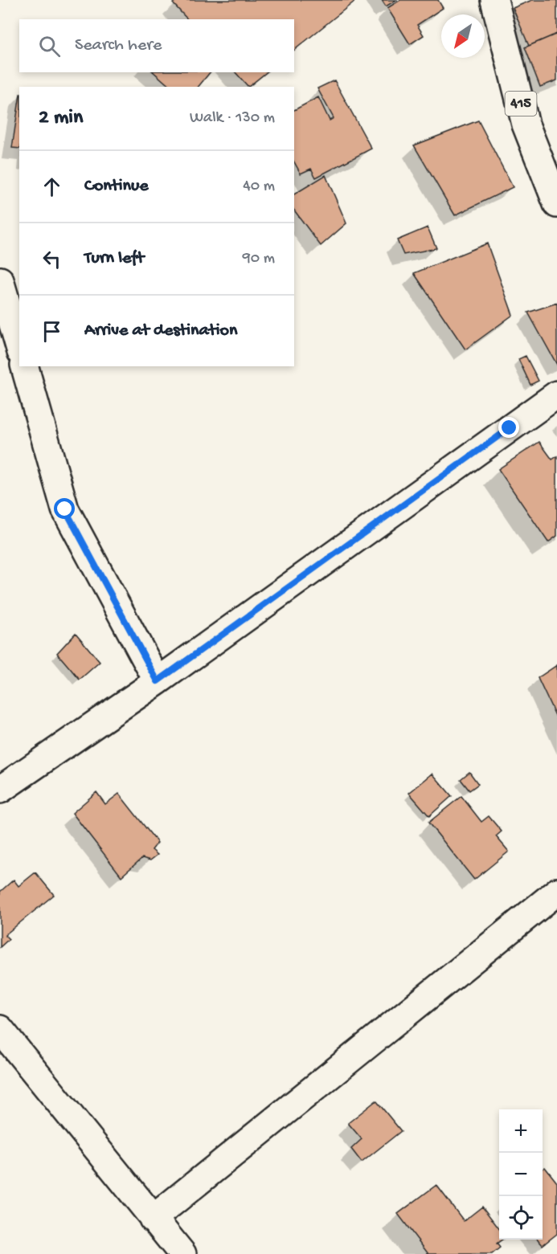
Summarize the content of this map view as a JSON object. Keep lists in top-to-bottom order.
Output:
{
  "streets": {
    "main road": ["415"]
  },
  "north": "bottom left",
  "page": {
    "search": "Search here",
    "heading": ["2 min", "Walk · 130 m"],
    "list": [
      ["Continue", "40 m"],
      ["Turn left", "90 m"],
      "Arrive at destination"
    ],
    "map_buttons": ["+", "−"]
  }
}
